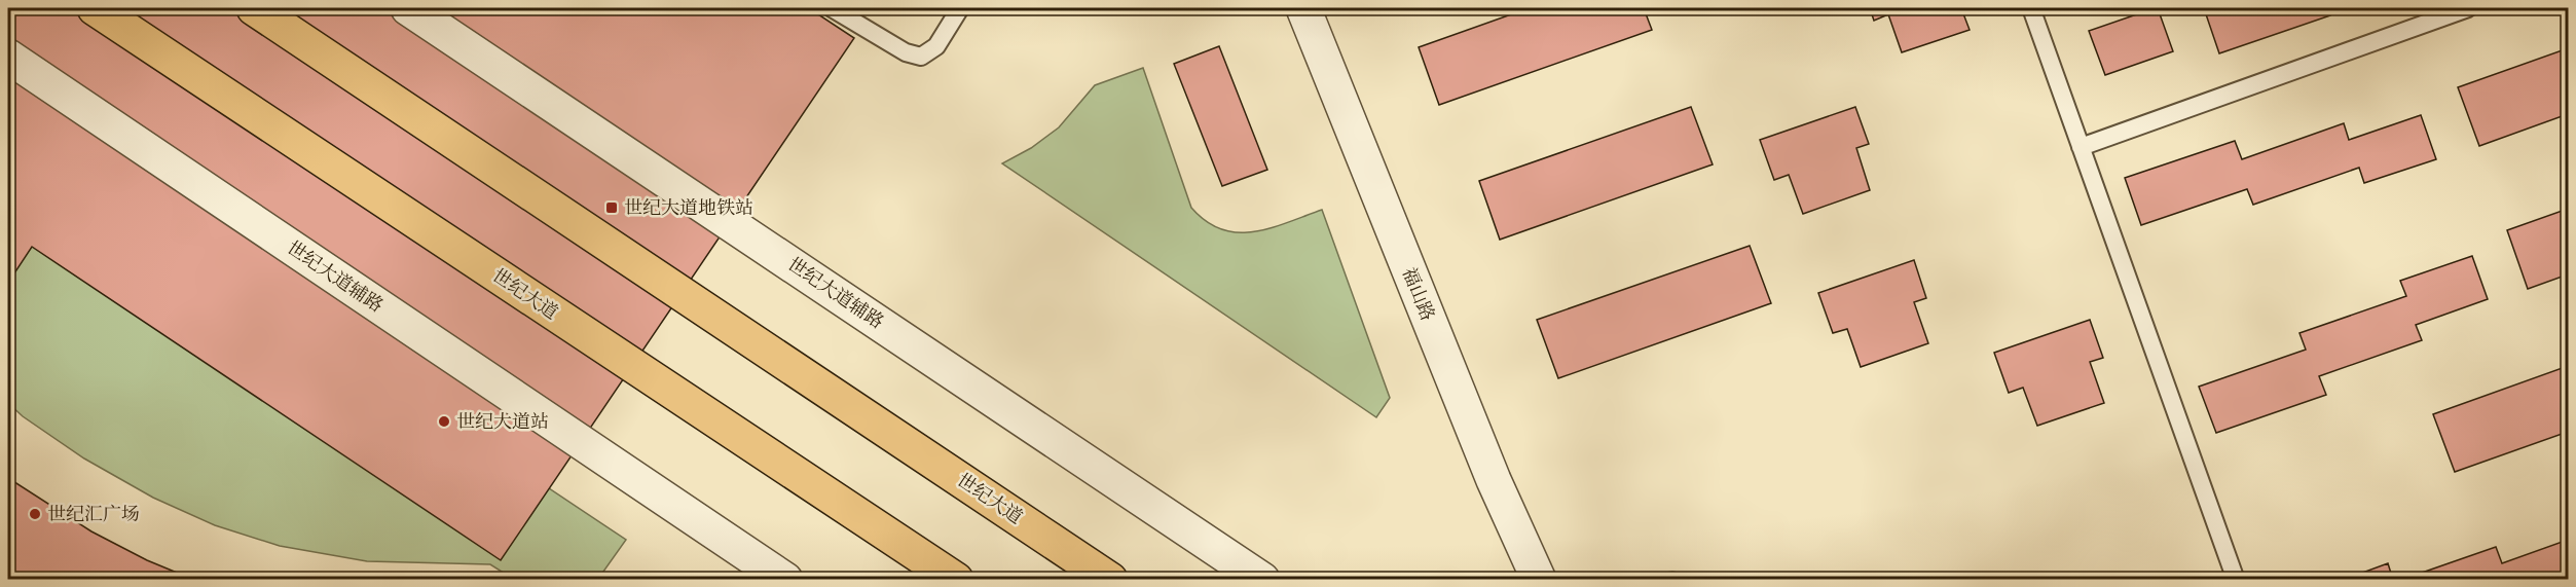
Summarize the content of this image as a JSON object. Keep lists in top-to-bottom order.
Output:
{
  "streets": {
    "main road": ["世纪大道"],
    "street": ["世纪大道辅路", "福山路"]
  },
  "places": {
    "transit": ["世纪大道地铁站"],
    "other": ["世纪大道站", "世纪汇广场"]
  }
}
